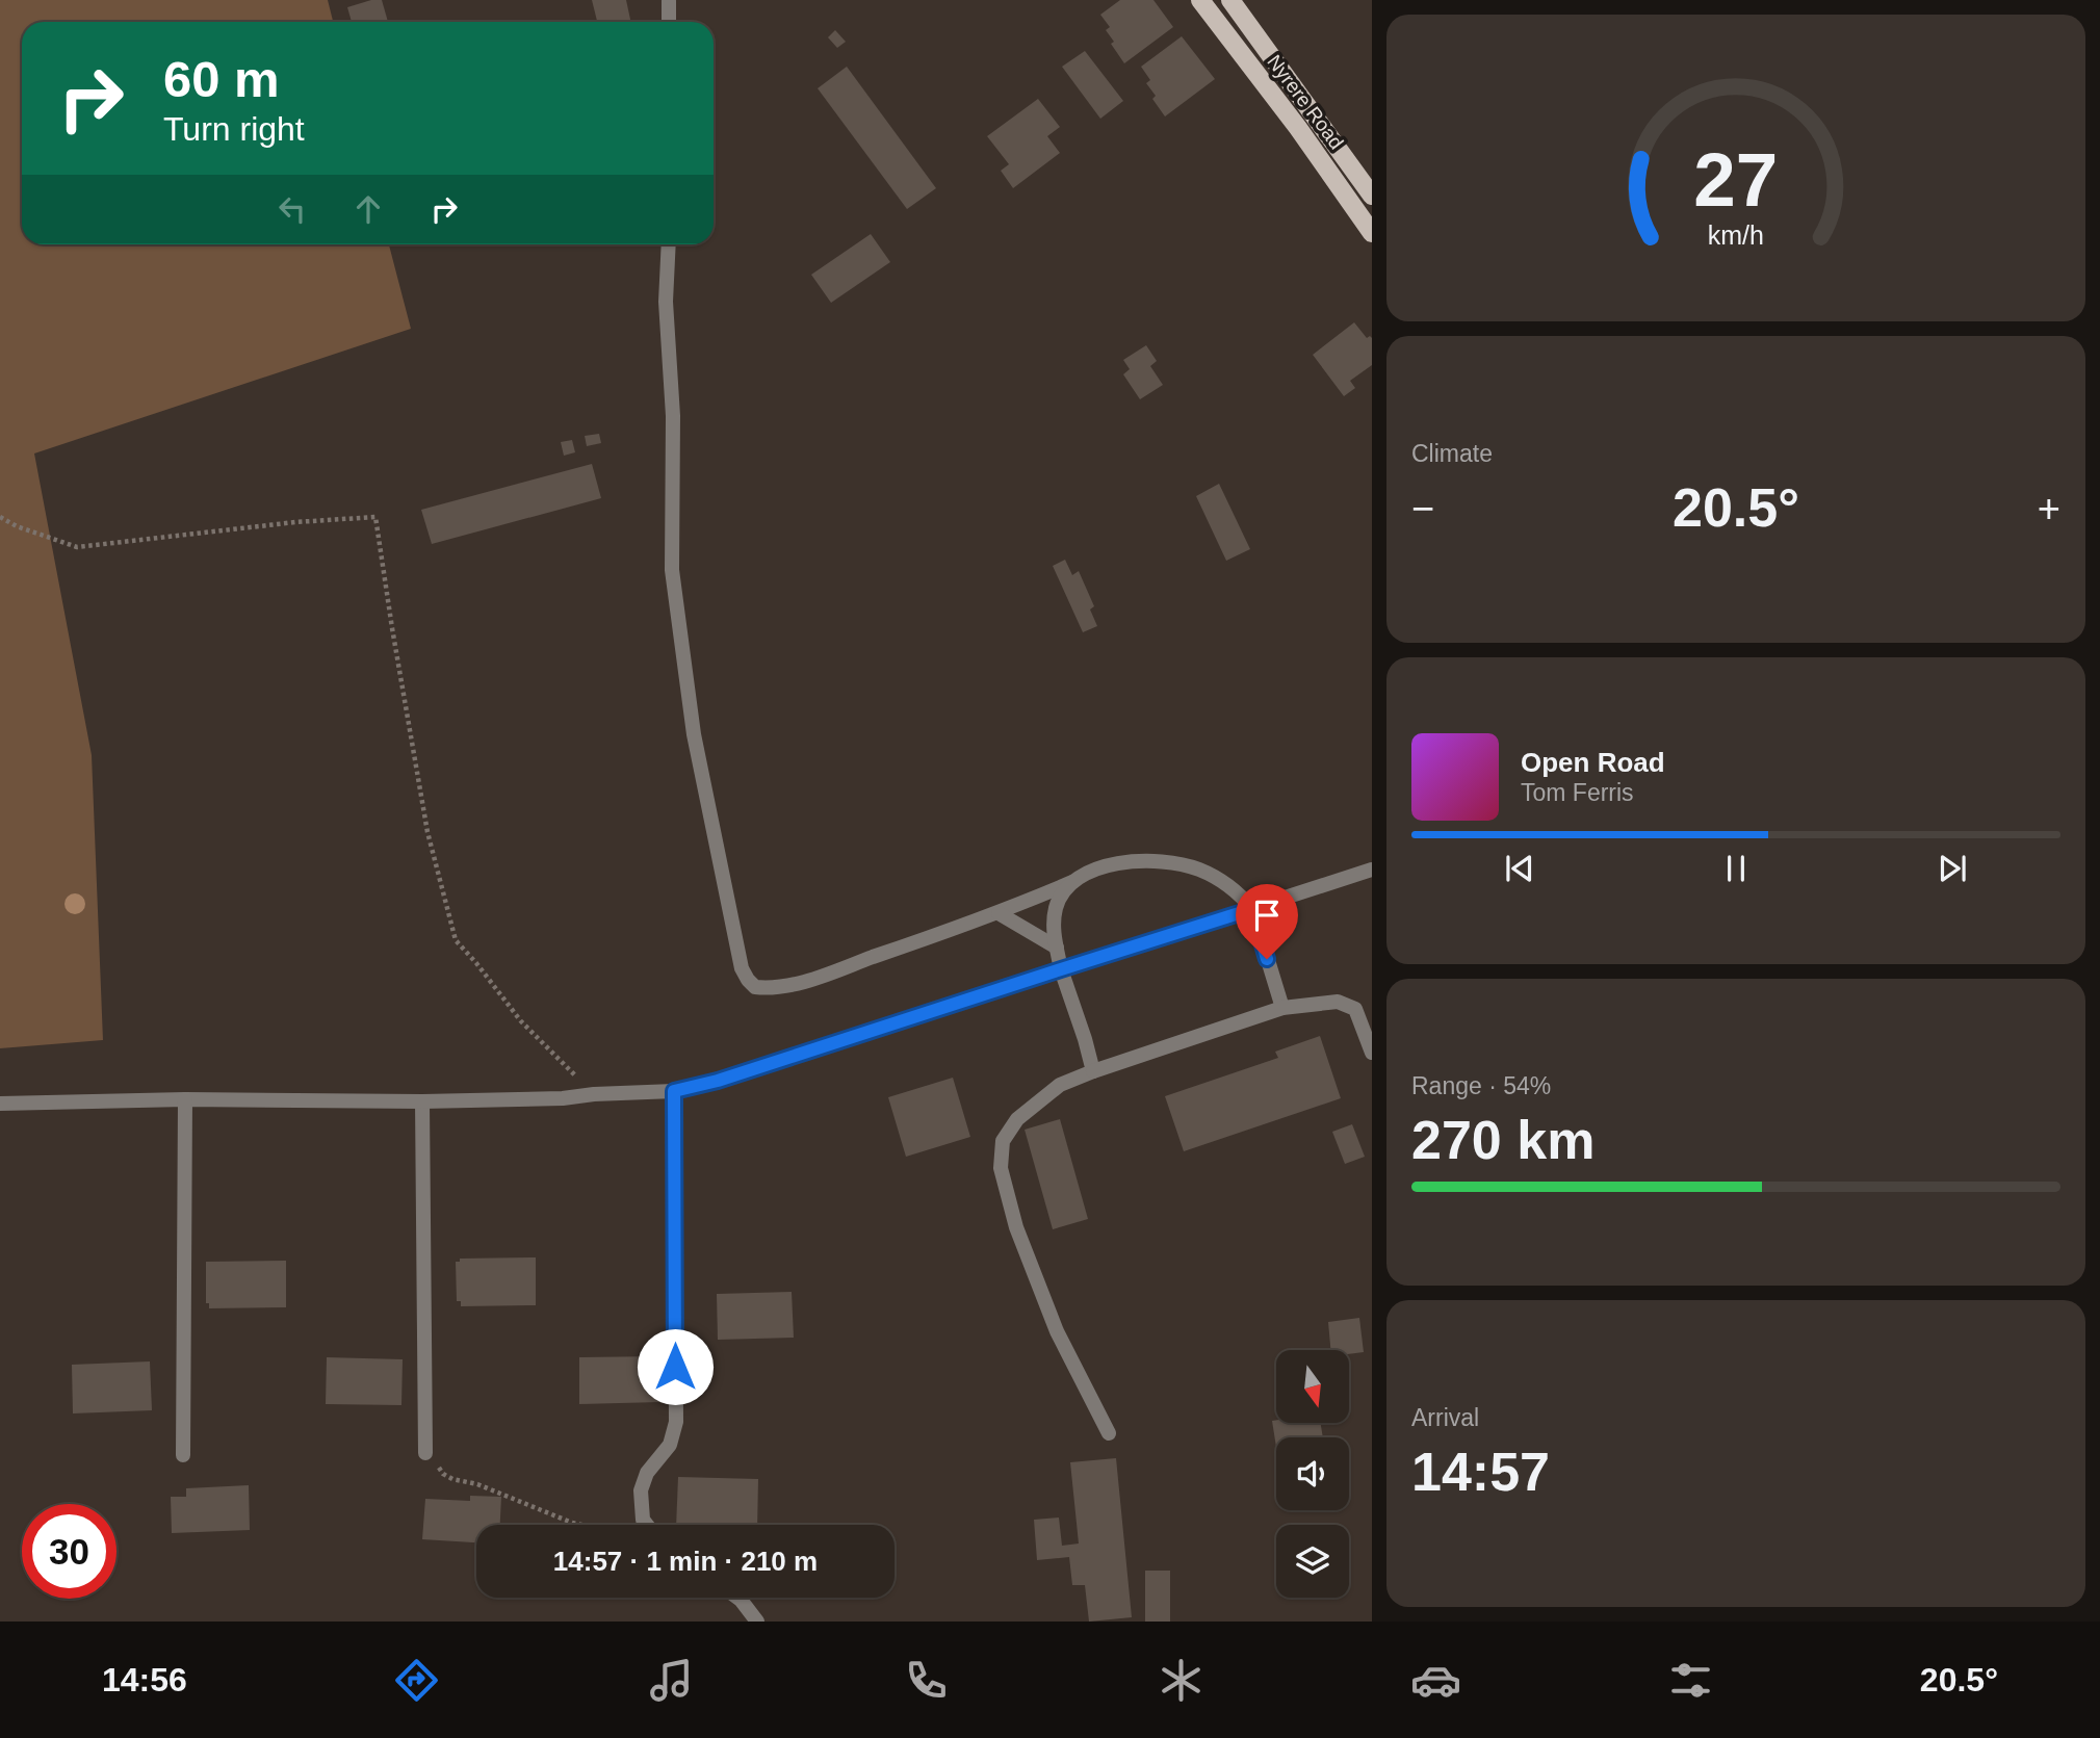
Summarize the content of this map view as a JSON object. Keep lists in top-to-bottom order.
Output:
{
  "streets": {
    "main road": ["Nyrere Road"]
  },
  "north": "bottom",
  "page": {
    "turn": ["60 m", "Turn right"],
    "tile": [
      "Climate",
      ["Range · 54%", "270 km"],
      ["Arrival", "14:57"]
    ],
    "heat": ["−", "20.5°", "+"],
    "song": ["Open Road", "Tom Ferris"],
    "limit": "30",
    "trip": "14:57 · 1 min · 210 m",
    "tabs": ["14:56", "20.5°"],
    "gauge": ["27", "km/h"]
  }
}
